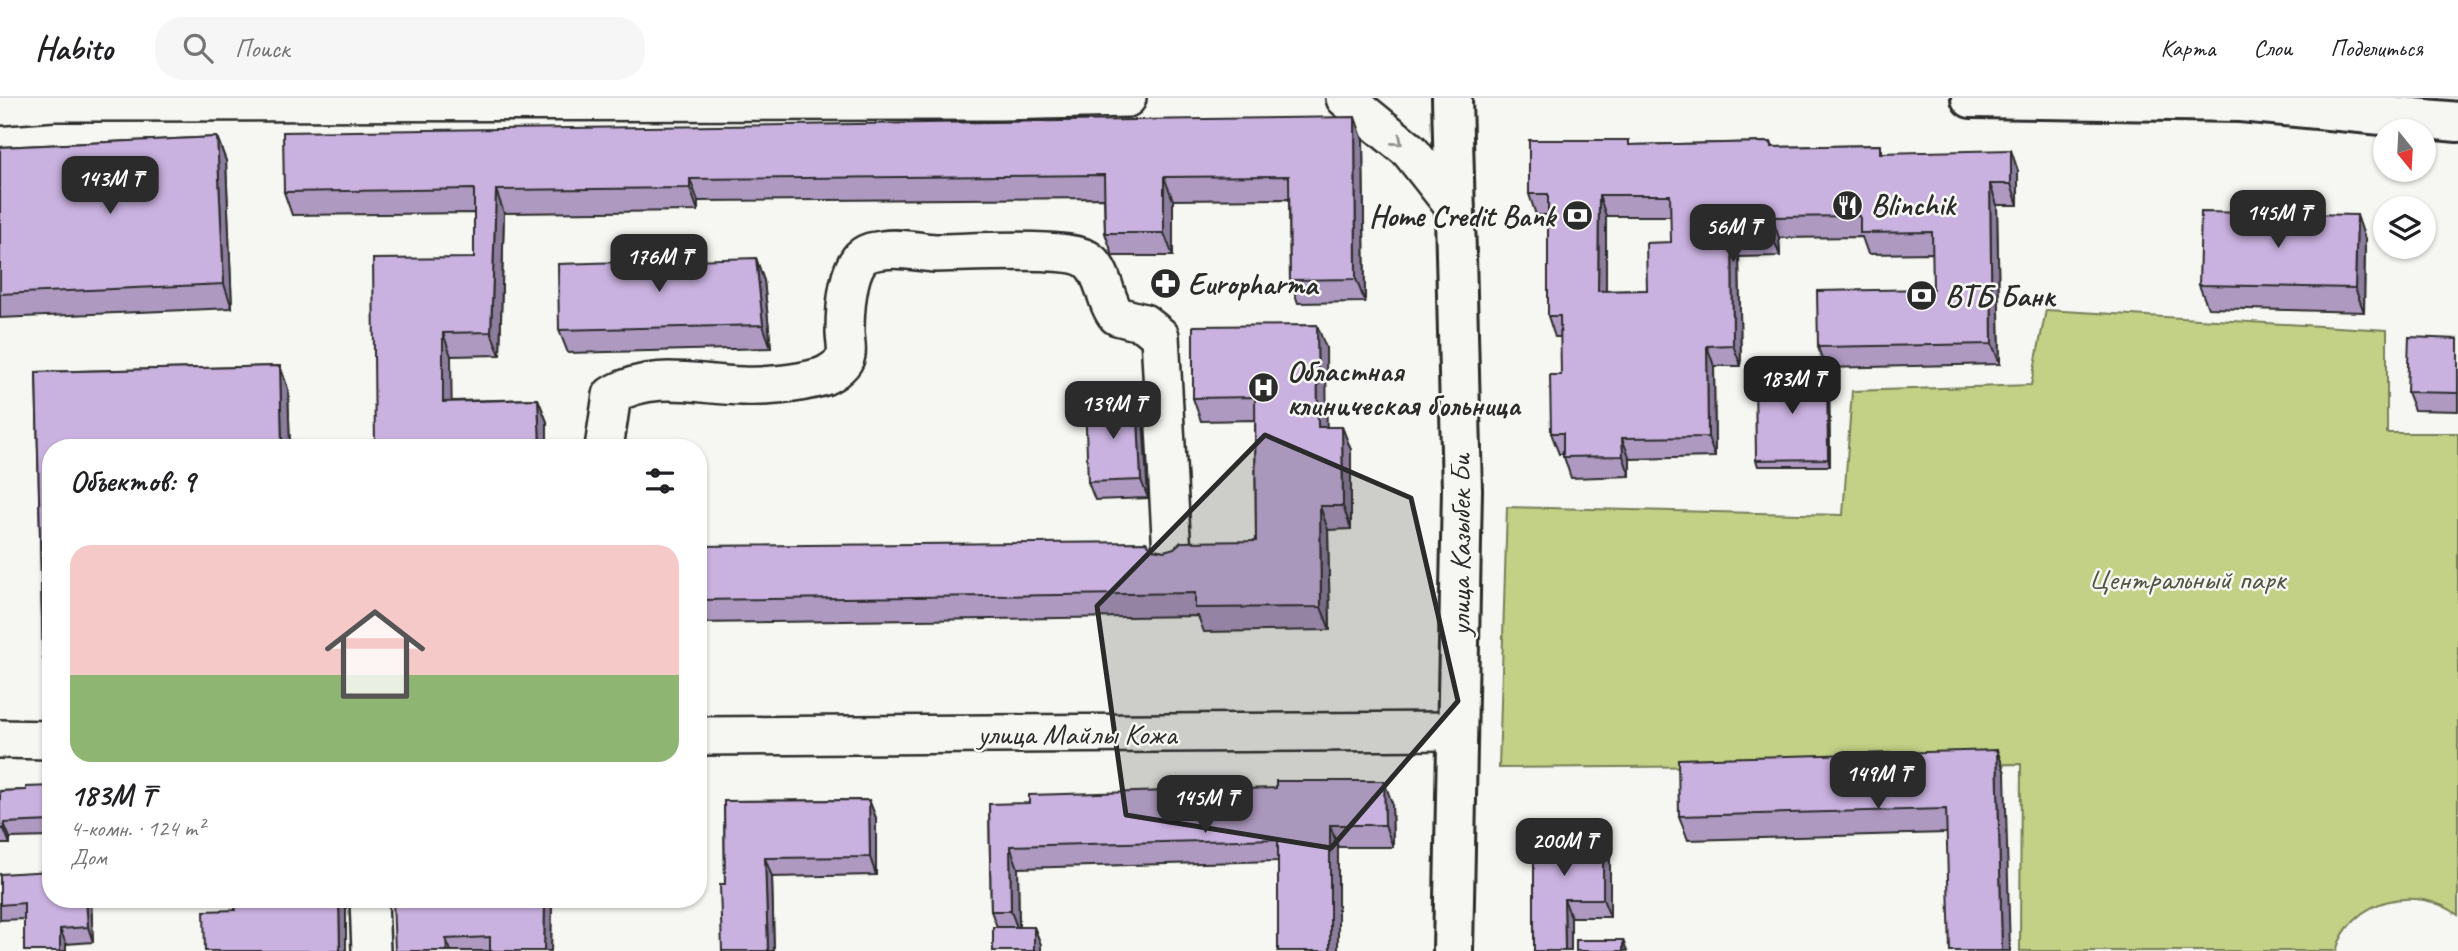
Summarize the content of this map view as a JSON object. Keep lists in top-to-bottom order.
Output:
{
  "streets": {
    "main road": ["улица Казыбек Би"],
    "street": ["улица Майлы Кожа"]
  },
  "crossings": [
    ["улица Казыбек Би", "улица Майлы Кожа"]
  ],
  "parks": ["Центральный парк"],
  "places": {
    "restaurant": ["Blinchik"],
    "bank": ["Home Credit Bank", "ВТБ Банк"],
    "pharmacy": ["Europharma"],
    "hospital": ["Областная клиническая больница"]
  },
  "north": "bottom",
  "page": {
    "header": "Habito",
    "search": "Поиск",
    "nav": ["Карта", "Слои", "Поделиться"],
    "price": [
      "143M ₸",
      "145M ₸",
      "56M ₸",
      "176M ₸",
      "183M ₸",
      "139M ₸",
      "149M ₸",
      "145M ₸",
      "200M ₸"
    ],
    "heading": "Объектов: 9",
    "list": [
      {
        "name": "183M ₸",
        "note": "4-комн. · 124 m² · Дом"
      }
    ]
  }
}
